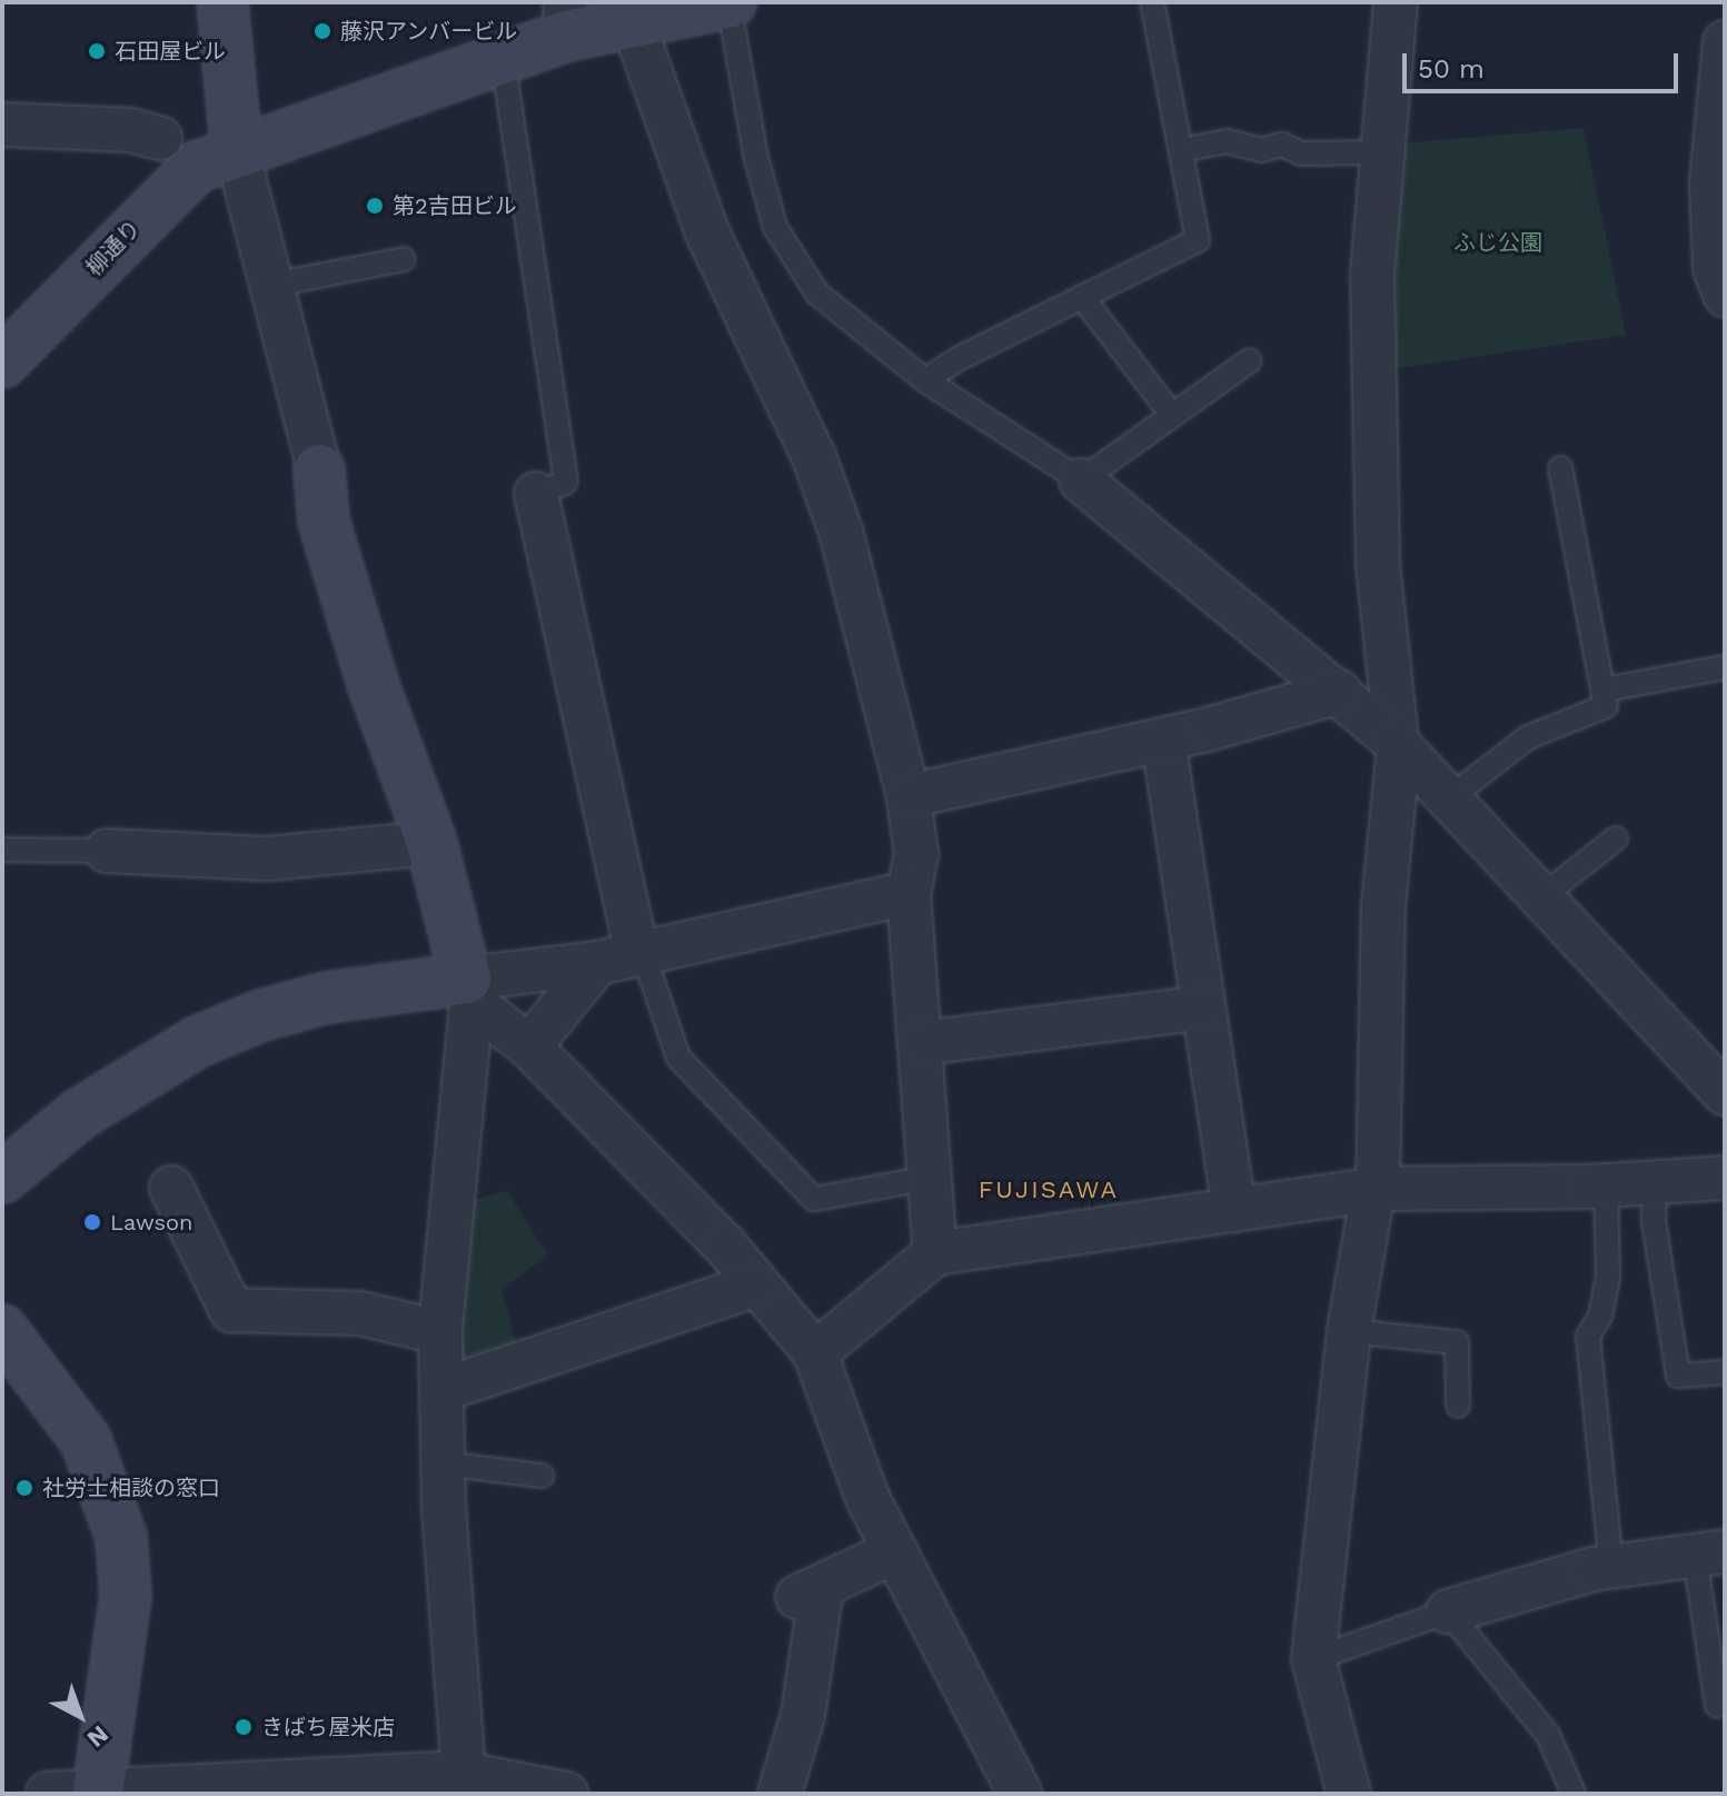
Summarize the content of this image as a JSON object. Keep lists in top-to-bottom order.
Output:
{
  "streets": {
    "street": ["柳通り"]
  },
  "districts": ["FUJISAWA"],
  "parks": ["ふじ公園"],
  "places": [
    "藤沢アンバービル",
    "石田屋ビル",
    "第2吉田ビル",
    "Lawson",
    "社労士相談の窓口",
    "きばち屋米店"
  ],
  "scale_bar": "50 m",
  "north": "bottom right"
}
